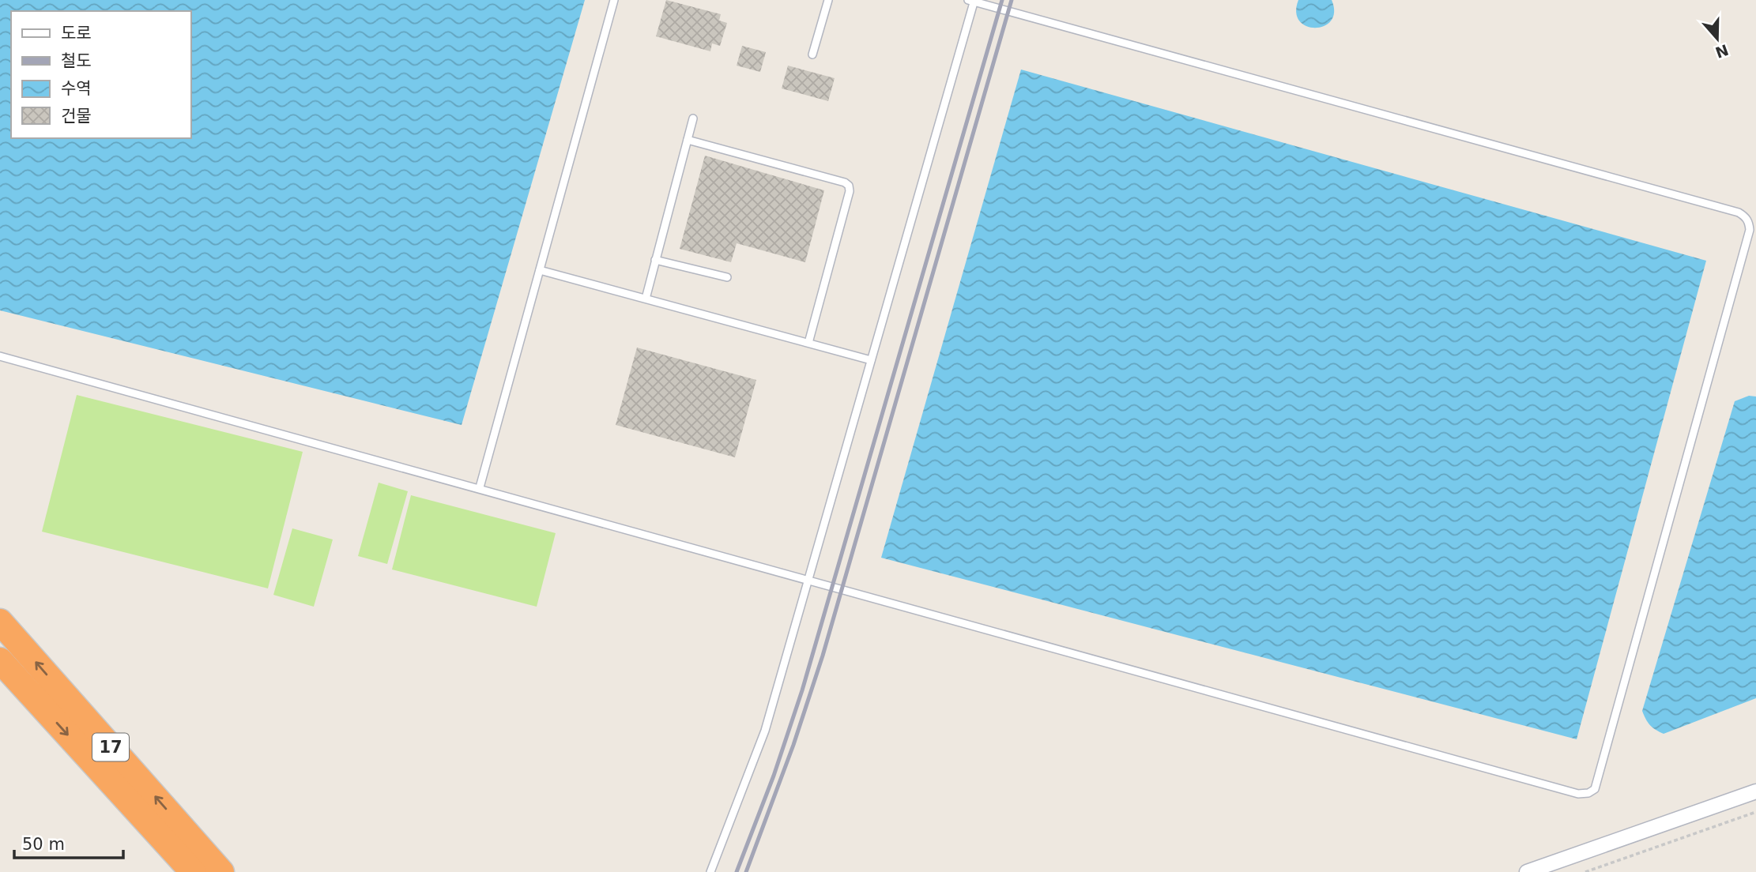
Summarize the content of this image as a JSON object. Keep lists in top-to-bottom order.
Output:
{
  "streets": {
    "highway": ["17"]
  },
  "legend": [
    "도로",
    "철도",
    "수역",
    "건물"
  ],
  "scale_bar": "50 m",
  "north": "bottom"
}
